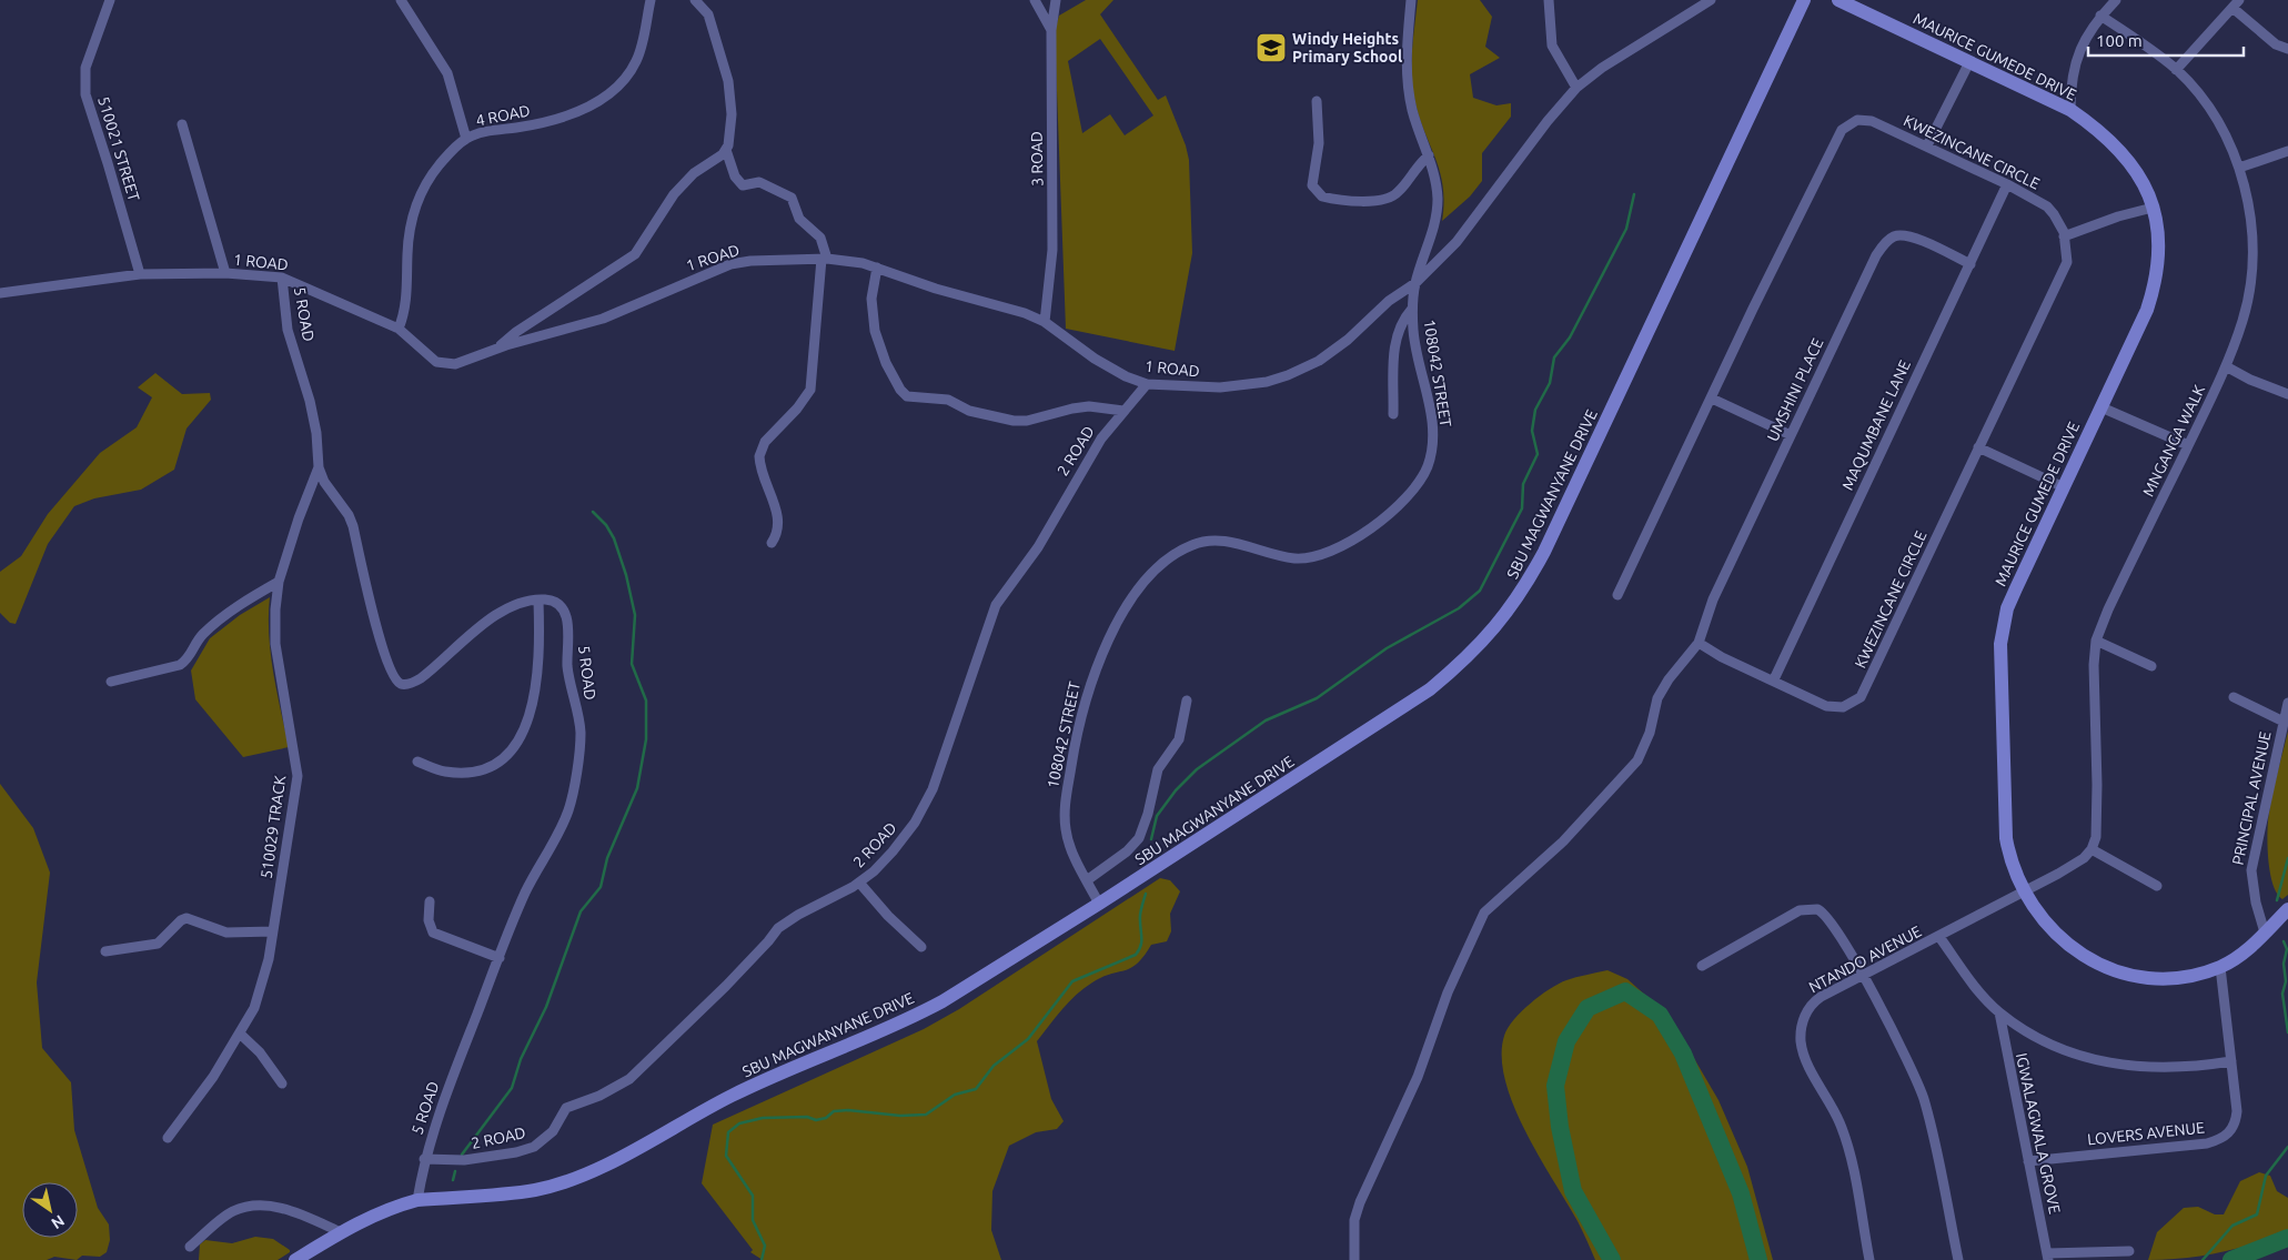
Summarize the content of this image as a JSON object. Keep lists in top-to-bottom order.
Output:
{
  "streets": {
    "main road": ["MAURICE GUMEDE DRIVE", "SBU MAGWANYANE DRIVE"],
    "street": [
      "4 ROAD",
      "510021 STREET",
      "KWEZINCANE CIRCLE",
      "3 ROAD",
      "1 ROAD",
      "5 ROAD",
      "108042 STREET",
      "UMSHINI PLACE",
      "MAQUMBANE LANE",
      "MNGANGA WALK",
      "2 ROAD",
      "PRINCIPAL AVENUE",
      "510029 TRACK",
      "NTANDO AVENUE",
      "IGWALAGWALA GROVE",
      "LOVERS AVENUE"
    ]
  },
  "crossings": [
    ["MAURICE GUMEDE DRIVE", "PRINCIPAL AVENUE"],
    ["MAURICE GUMEDE DRIVE", "NTANDO AVENUE"],
    ["MAURICE GUMEDE DRIVE", "LOVERS AVENUE"],
    ["4 ROAD", "1 ROAD"],
    ["510021 STREET", "1 ROAD"],
    ["KWEZINCANE CIRCLE", "UMSHINI PLACE"],
    ["KWEZINCANE CIRCLE", "MAQUMBANE LANE"],
    ["3 ROAD", "1 ROAD"],
    ["1 ROAD", "5 ROAD"],
    ["1 ROAD", "108042 STREET"],
    ["1 ROAD", "2 ROAD"],
    ["5 ROAD", "2 ROAD"],
    ["5 ROAD", "SBU MAGWANYANE DRIVE"],
    ["5 ROAD", "510029 TRACK"],
    ["108042 STREET", "SBU MAGWANYANE DRIVE"],
    ["UMSHINI PLACE", "MAQUMBANE LANE"],
    ["IGWALAGWALA GROVE", "LOVERS AVENUE"]
  ],
  "places": {
    "school or university": ["Windy Heights Primary School"]
  },
  "scale_bar": "100 m",
  "north": "bottom right"
}
